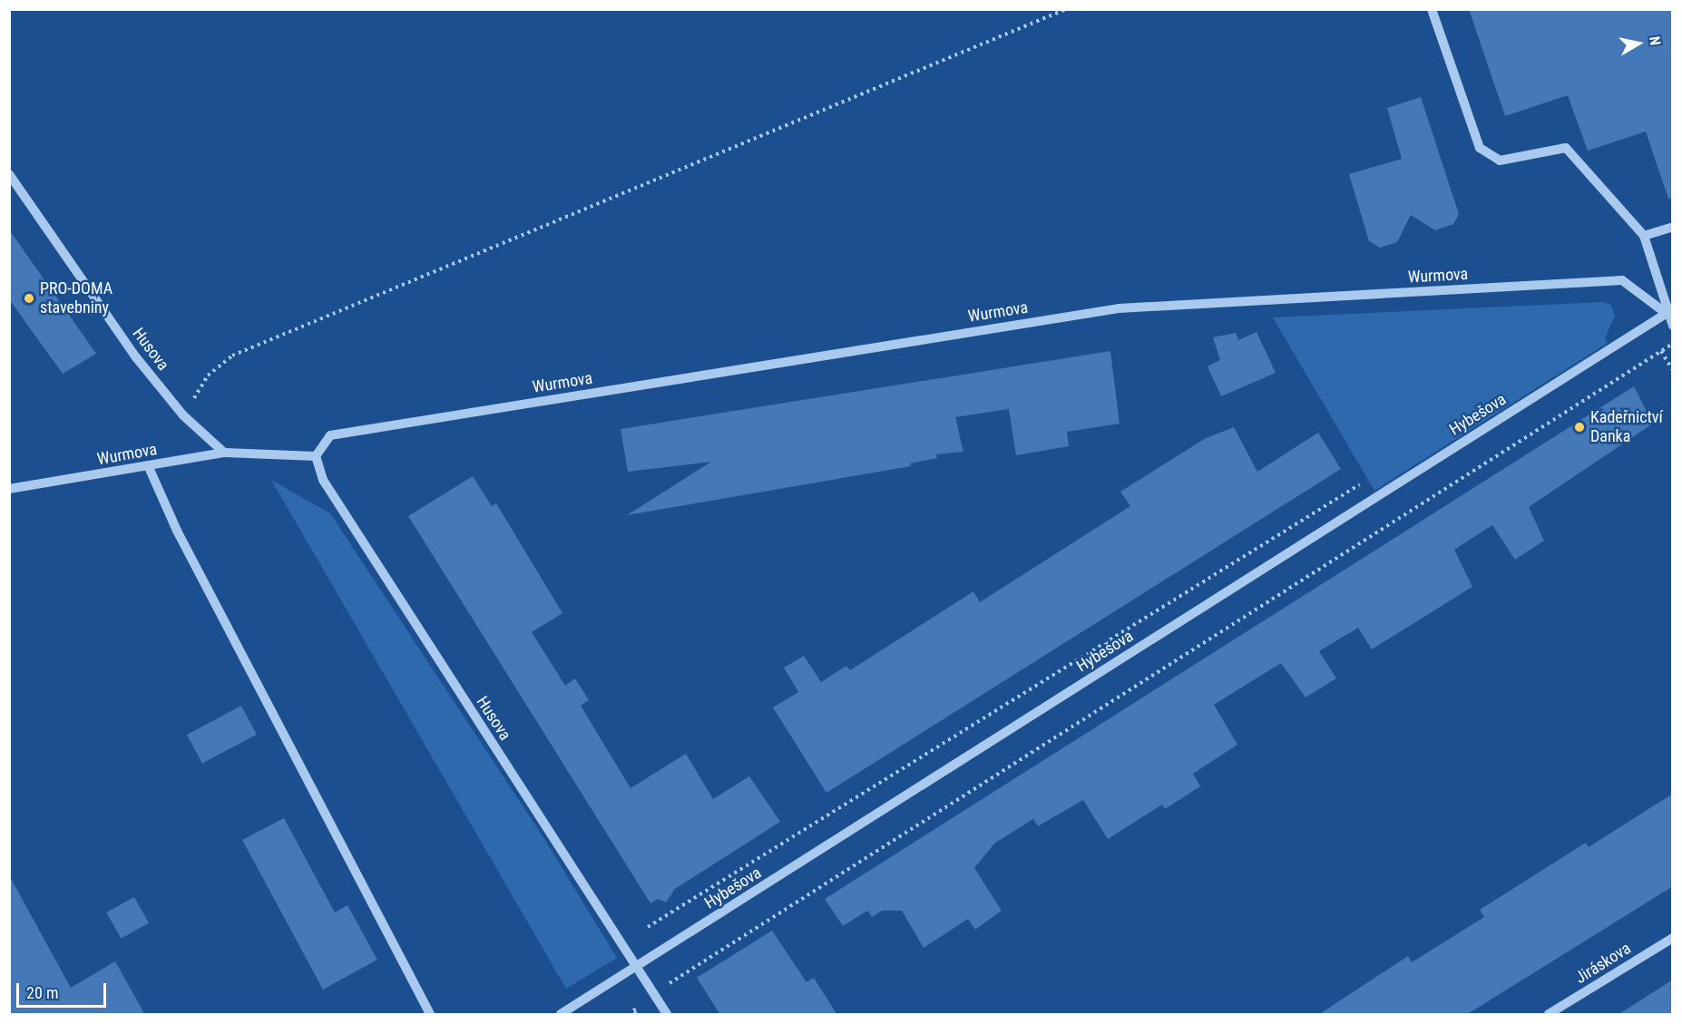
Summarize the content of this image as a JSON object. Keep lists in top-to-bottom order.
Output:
{
  "streets": {
    "street": [
      "Wurmova",
      "Husova",
      "Hybešova",
      "Jiráskova"
    ]
  },
  "crossings": [
    ["Wurmova", "Husova"],
    ["Wurmova", "Hybešova"],
    ["Husova", "Hybešova"]
  ],
  "places": ["PRO-DOMA stavebniny", "Kadeřnictví Danka"],
  "scale_bar": "20 m",
  "north": "right"
}
